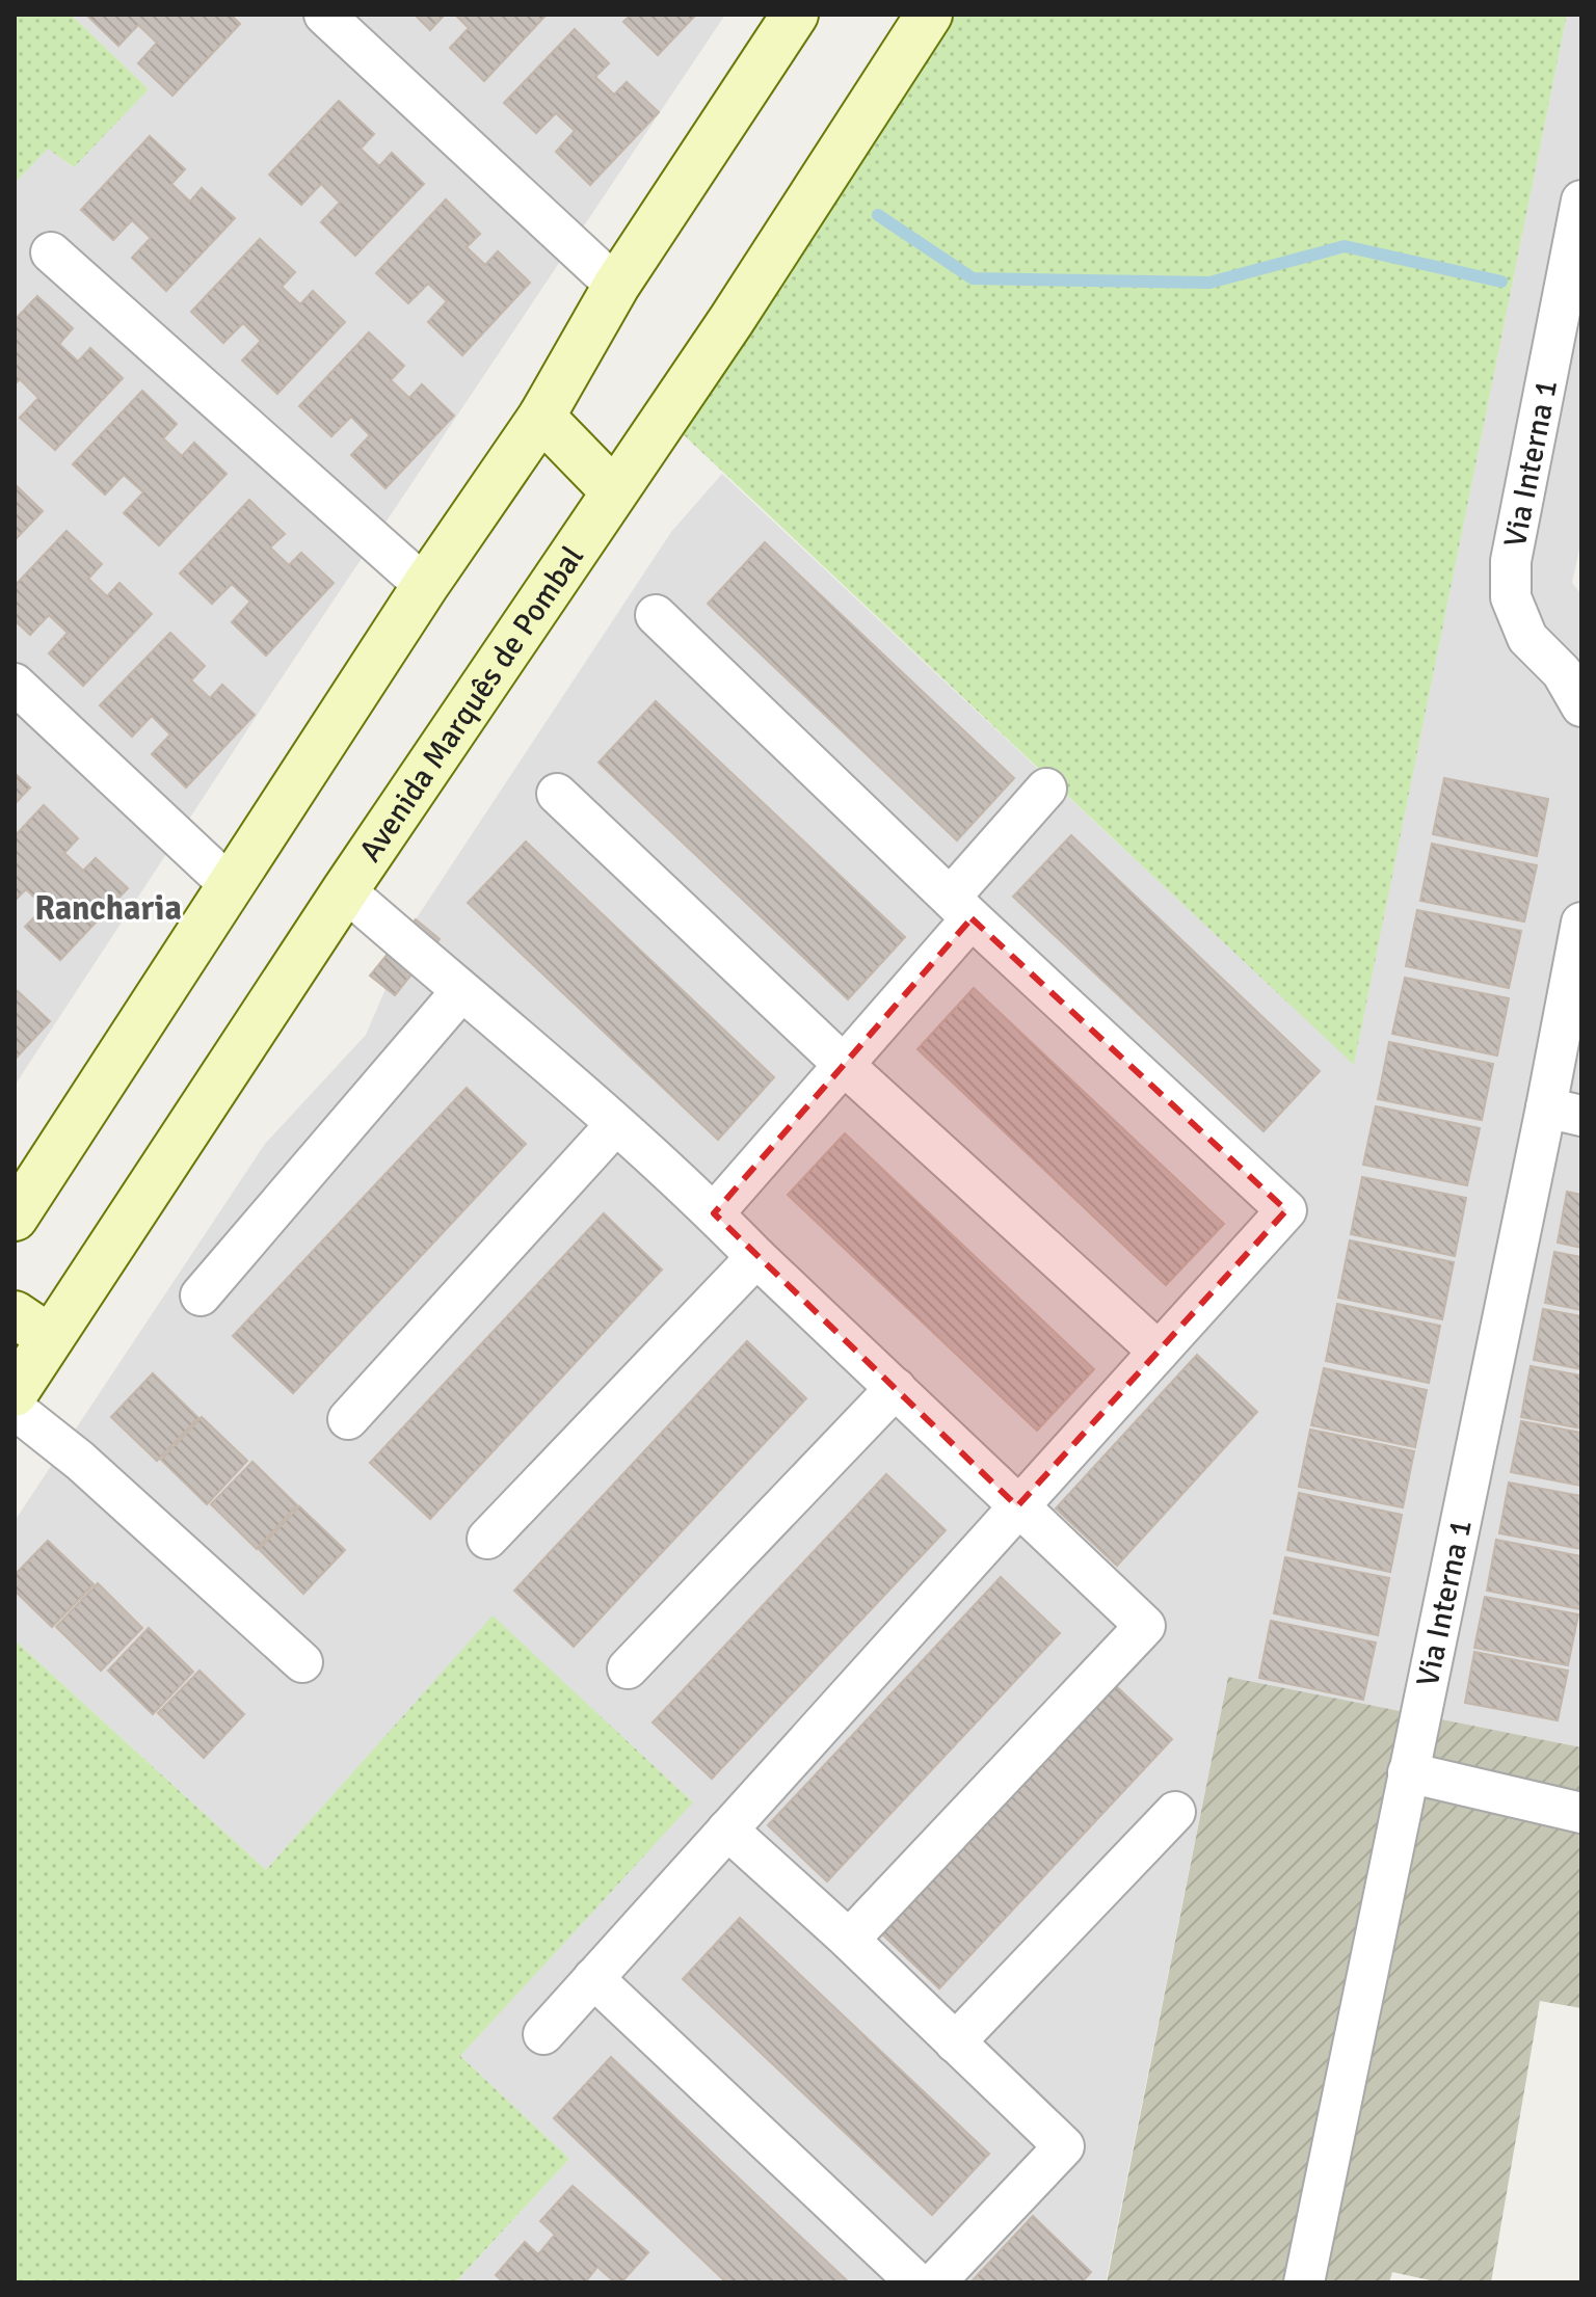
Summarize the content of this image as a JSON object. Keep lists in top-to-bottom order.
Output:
{
  "streets": {
    "main road": ["Avenida Marquês de Pombal"],
    "street": ["Via Interna 1"]
  },
  "districts": ["Rancharia"]
}
